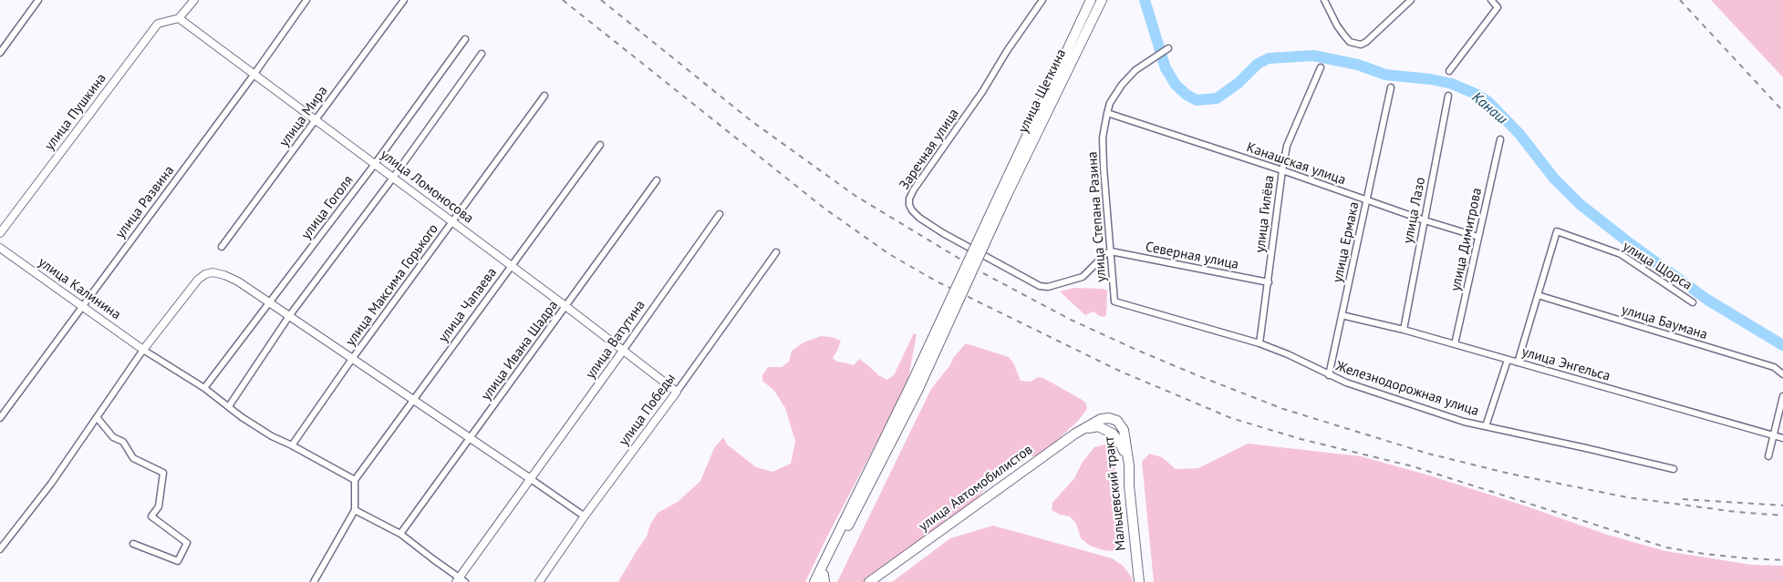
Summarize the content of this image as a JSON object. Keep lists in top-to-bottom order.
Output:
{
  "streets": {
    "main road": ["улица Щеткина", "улица Автомобилистов", "Мальцевский тракт"],
    "street": [
      "улица Пушкина",
      "улица Мира",
      "Заречная улица",
      "Канашская улица",
      "улица Ломоносова",
      "улица Развина",
      "улица Гоголя",
      "улица Лазо",
      "улица Гилёва",
      "улица Степана Разина",
      "улица Димитрова",
      "улица Ермака",
      "Северная улица",
      "улица Щорса",
      "улица Максима Горького",
      "улица Калинина",
      "улица Чапаева",
      "улица Баумана",
      "улица Ватутина",
      "улица Ивана Шадра",
      "улица Энгельса",
      "Железнодорожная улица",
      "улица Победы"
    ]
  },
  "crossings": [
    ["улица Пушкина", "улица Ломоносова"],
    ["улица Мира", "улица Ломоносова"],
    ["Заречная улица", "улица Степана Разина"],
    ["Заречная улица", "Северная улица"],
    ["Канашская улица", "улица Лазо"],
    ["Канашская улица", "улица Гилёва"],
    ["Канашская улица", "улица Степана Разина"],
    ["Канашская улица", "улица Димитрова"],
    ["Канашская улица", "улица Ермака"],
    ["улица Ломоносова", "улица Развина"],
    ["улица Ломоносова", "улица Гоголя"],
    ["улица Ломоносова", "улица Максима Горького"],
    ["улица Ломоносова", "улица Чапаева"],
    ["улица Ломоносова", "улица Ватутина"],
    ["улица Ломоносова", "улица Ивана Шадра"],
    ["улица Ломоносова", "улица Победы"],
    ["улица Развина", "улица Калинина"],
    ["улица Лазо", "улица Энгельса"],
    ["улица Гилёва", "Северная улица"],
    ["улица Гилёва", "Железнодорожная улица"],
    ["улица Степана Разина", "Северная улица"],
    ["улица Степана Разина", "Железнодорожная улица"],
    ["улица Димитрова", "улица Энгельса"],
    ["улица Ермака", "улица Энгельса"],
    ["улица Ермака", "Железнодорожная улица"],
    ["улица Щорса", "улица Баумана"],
    ["улица Автомобилистов", "Мальцевский тракт"]
  ],
  "water": ["Канаш"]
}
